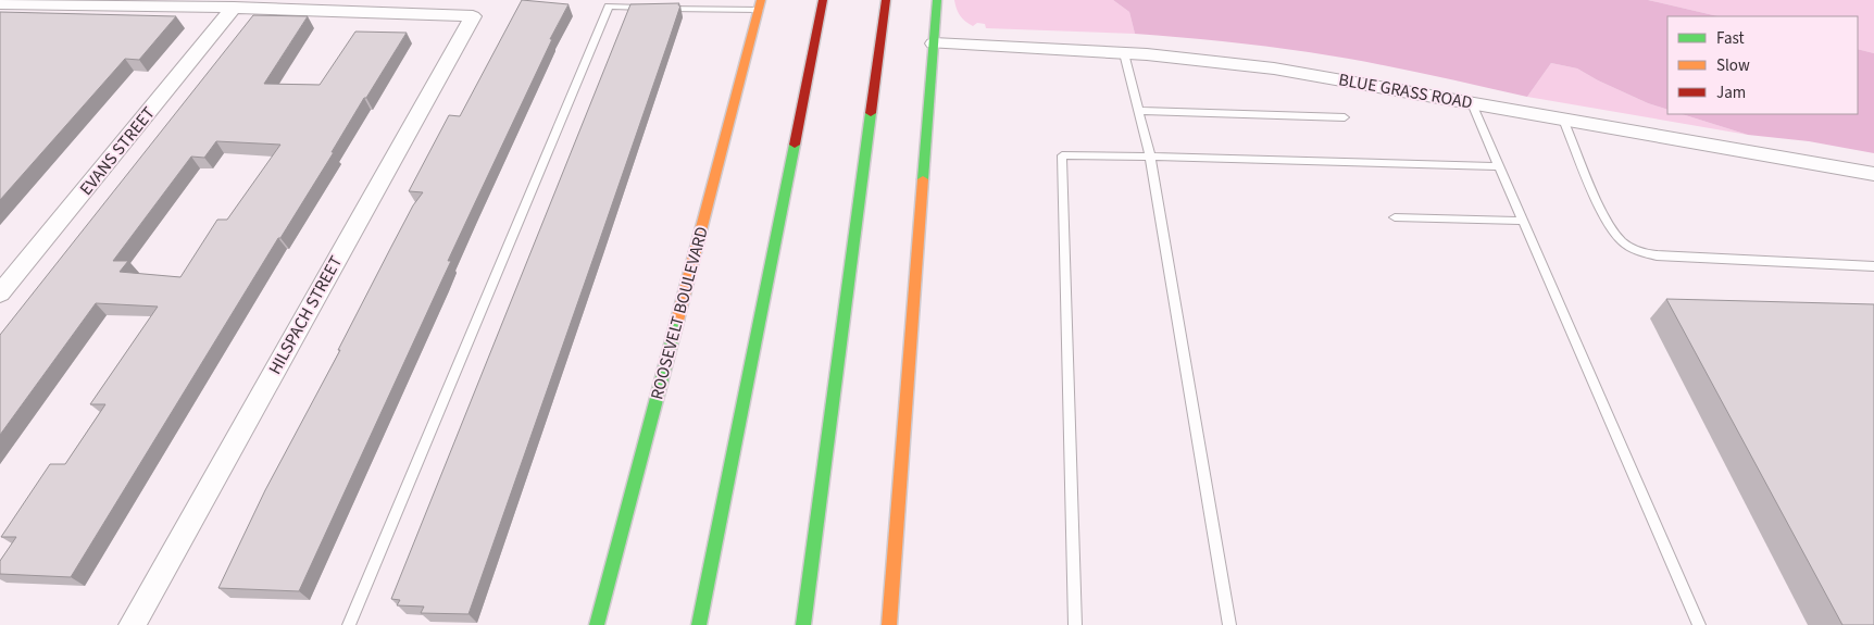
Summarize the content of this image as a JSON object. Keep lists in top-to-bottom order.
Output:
{
  "streets": {
    "highway": ["ROOSEVELT BOULEVARD"],
    "street": ["BLUE GRASS ROAD", "EVANS STREET", "HILSPACH STREET"]
  },
  "crossings": [
    ["EVANS STREET", "HILSPACH STREET"]
  ],
  "legend": ["Fast", "Slow", "Jam"]
}
